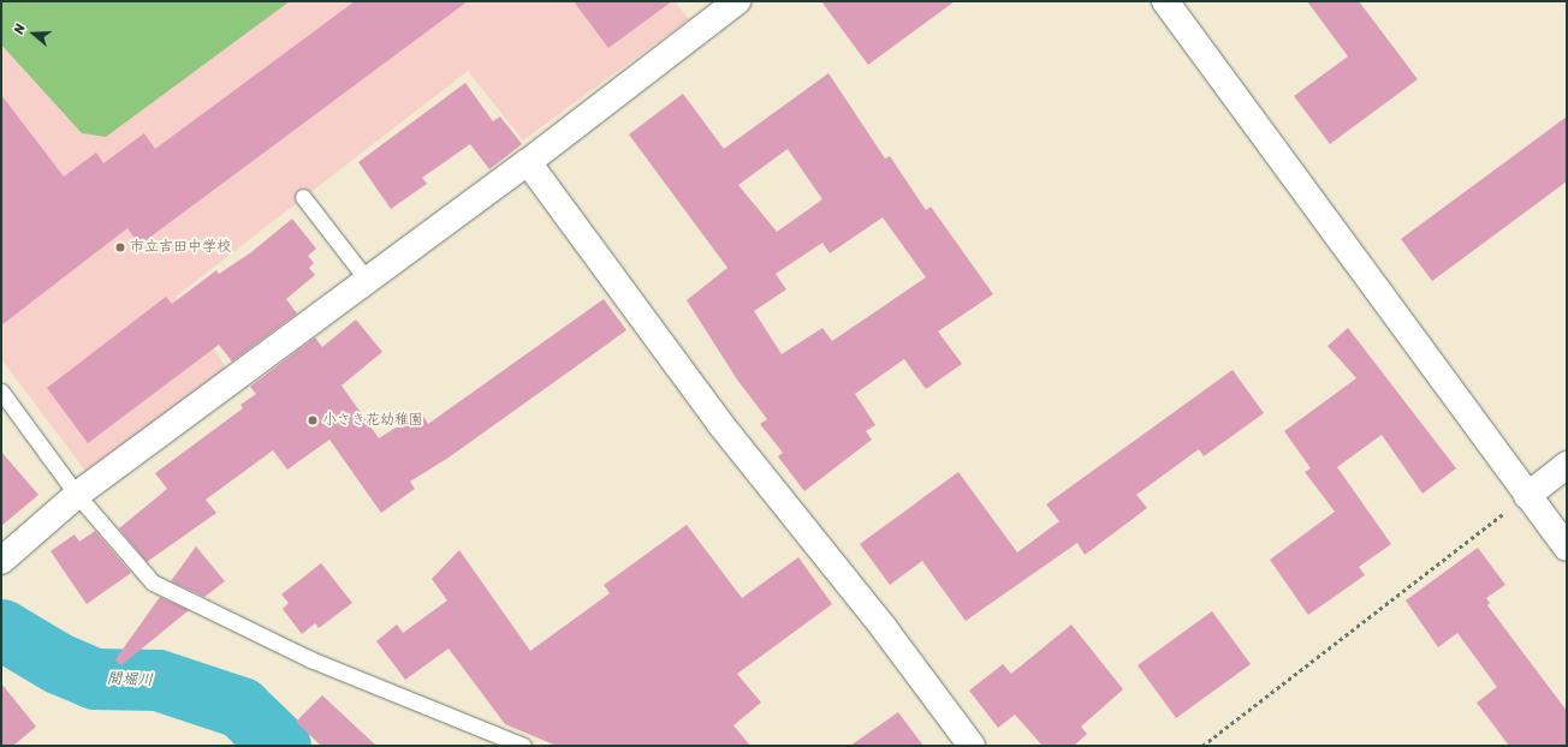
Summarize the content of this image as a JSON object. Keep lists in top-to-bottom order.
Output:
{
  "water": ["間堀川"],
  "places": ["市立吉田中学校", "小さき花幼稚園"],
  "north": "left"
}
